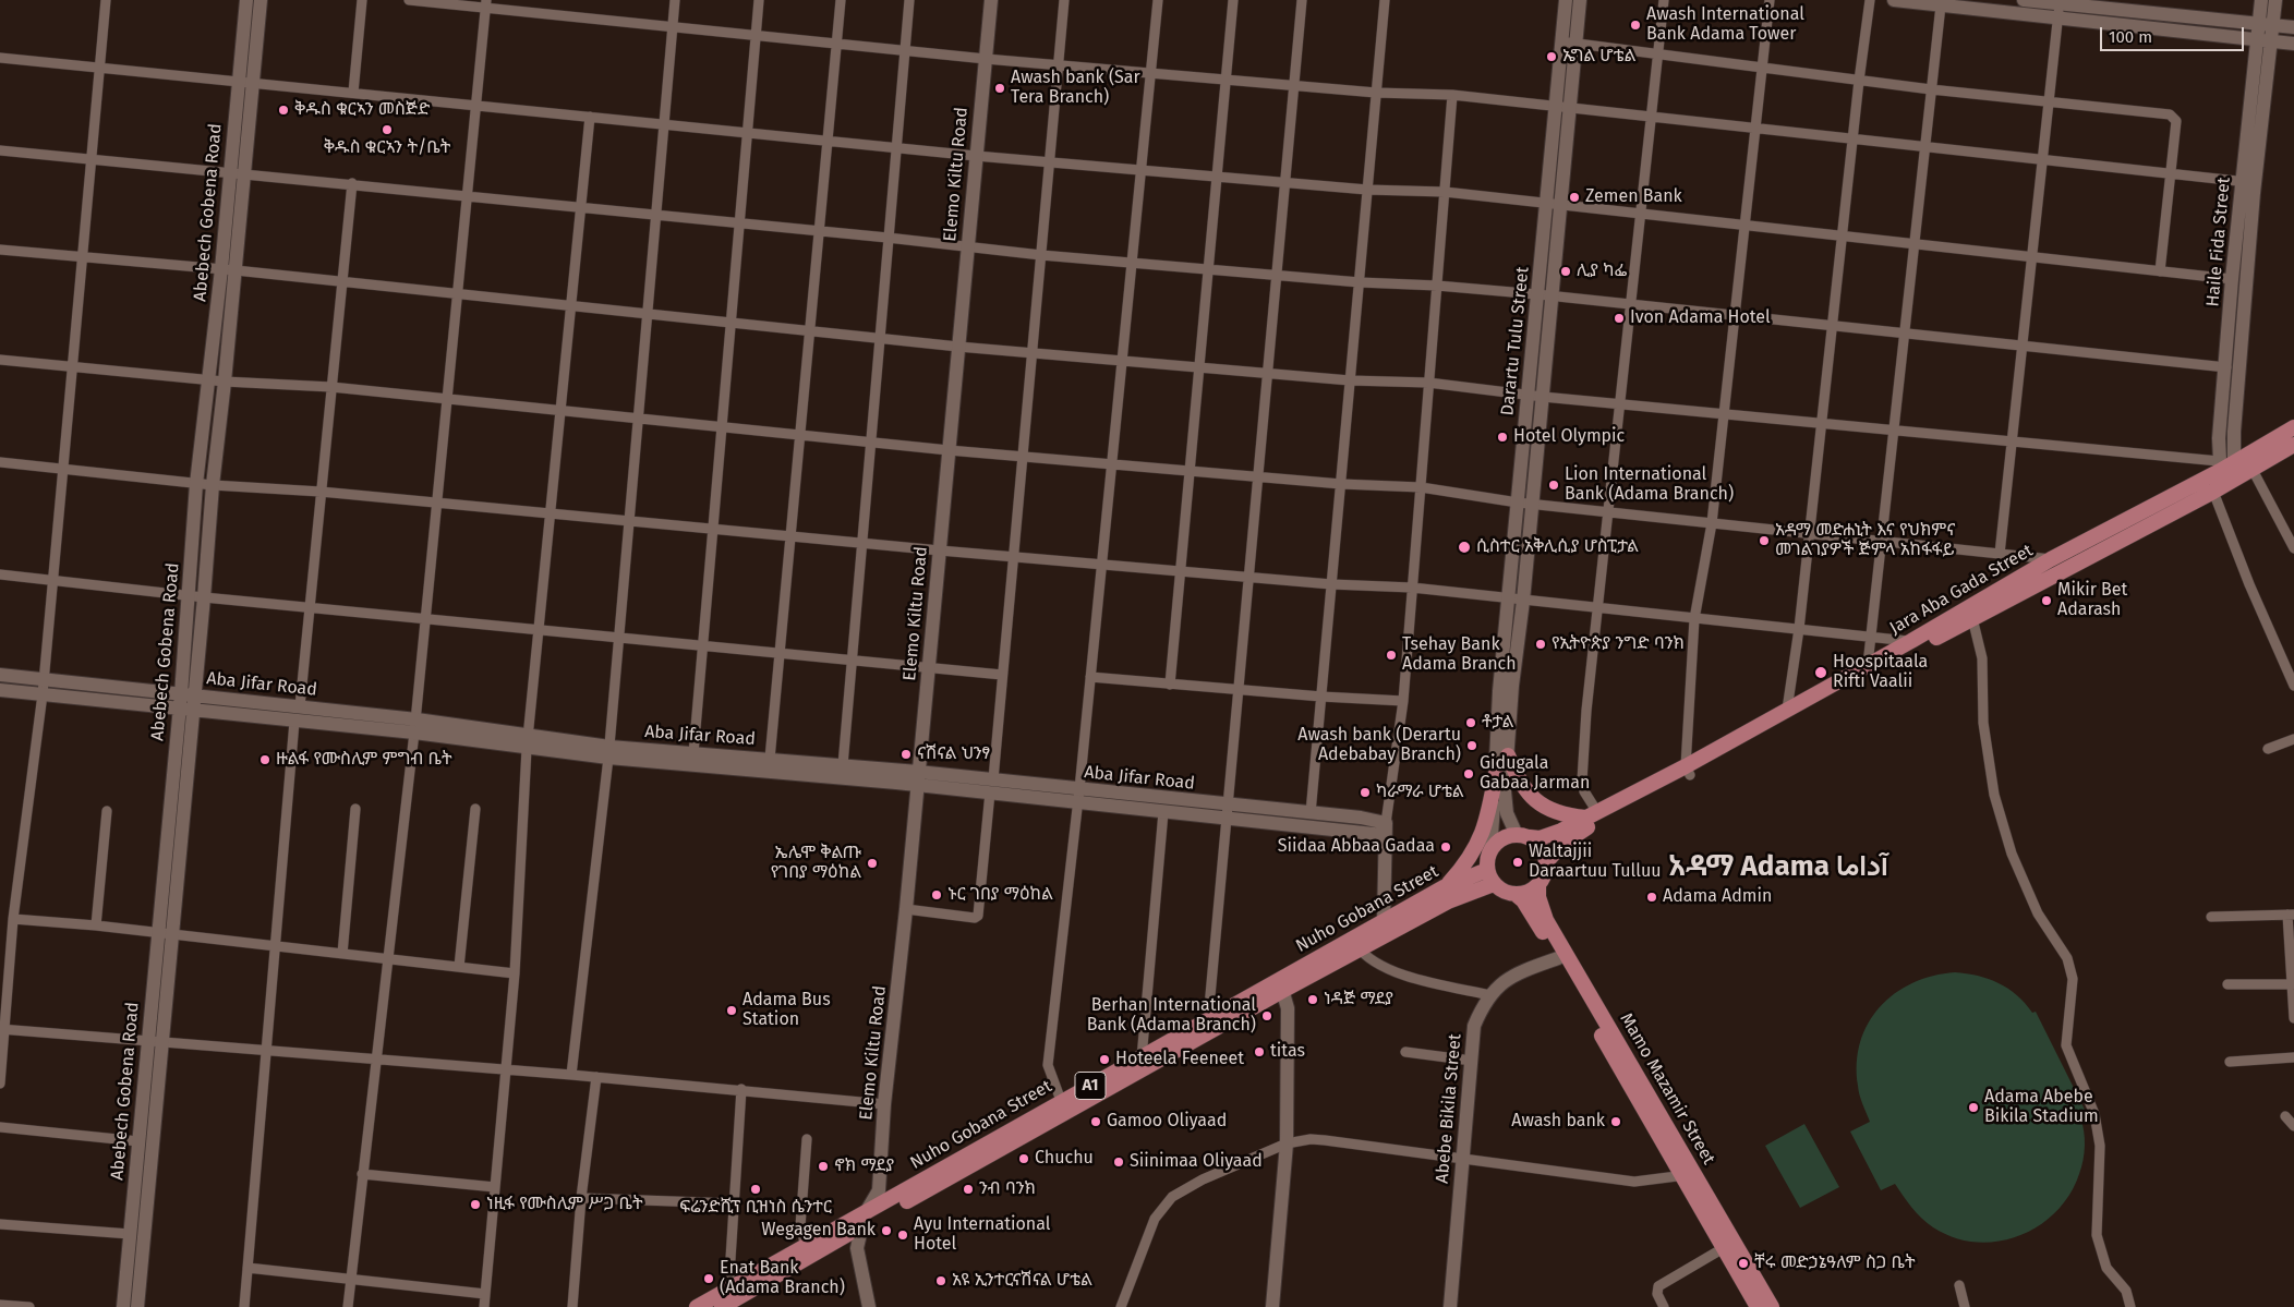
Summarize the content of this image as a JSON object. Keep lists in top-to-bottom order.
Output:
{
  "streets": {
    "main road": [
      "Jara Aba Gada Street",
      "Nuho Gobana Street",
      "A1",
      "Mamo Mazamir Street"
    ],
    "street": [
      "Elemo Kiltu Road",
      "Abebech Gobena Road",
      "Haile Fida Street",
      "Darartu Tulu Street",
      "Aba Jifar Road",
      "Abebe Bikila Street"
    ]
  },
  "crossings": [
    ["Elemo Kiltu Road", "Aba Jifar Road"],
    ["Elemo Kiltu Road", "Nuho Gobana Street"],
    ["Abebech Gobena Road", "Aba Jifar Road"],
    ["Haile Fida Street", "Jara Aba Gada Street"],
    ["Darartu Tulu Street", "Jara Aba Gada Street"],
    ["Darartu Tulu Street", "Nuho Gobana Street"],
    ["Darartu Tulu Street", "Mamo Mazamir Street"],
    ["Jara Aba Gada Street", "Nuho Gobana Street"],
    ["Jara Aba Gada Street", "Mamo Mazamir Street"],
    ["Nuho Gobana Street", "Mamo Mazamir Street"],
    ["Mamo Mazamir Street", "Abebe Bikila Street"]
  ],
  "districts": ["አዳማ Adama آداما"],
  "places": [
    "Awash International Bank Adama Tower",
    "ኤግል ሆቴል",
    "Awash bank (Sar Tera Branch)",
    "ቅዱስ ቁርኣን መስጅድ",
    "ቅዱስ ቁርኣን ት/ቤት",
    "Zemen Bank",
    "ሊያ ካፌ",
    "Ivon Adama Hotel",
    "Hotel Olympic",
    "Lion International Bank (Adama Branch)",
    "አዳማ መድሐኒት እና የህክምና መገልገያዎች ጅምላ አከፋፋይ",
    "ሲስተር አቅሊሲያ ሆስፒታል",
    "Mikir Bet Adarash",
    "የኢትዮጵያ ንግድ ባንክ",
    "Tsehay Bank Adama Branch",
    "Hoospitaala Rifti Vaalii",
    "ቶታል",
    "Awash bank (Derartu Adebabay Branch)",
    "ናሽናል ህንፃ",
    "ዙልፋ የሙስሊም ምግብ ቤት",
    "Gidugala Gabaa Jarman",
    "ካራማራ ሆቴል",
    "Siidaa Abbaa Gadaa",
    "Waltajjii Daraartuu Tulluu",
    "ኤሌሞ ቅልጡ የገበያ ማዕከል",
    "ኑር ገበያ ማዕከል",
    "Adama Admin",
    "ነዳጅ ማደያ",
    "Adama Bus Station",
    "Berhan International Bank (Adama Branch)",
    "titas",
    "Hoteela Feeneet",
    "Adama Abebe Bikila Stadium",
    "Gamoo Oliyaad",
    "Awash bank",
    "Chuchu",
    "Siinimaa Oliyaad",
    "ኖክ ማደያ",
    "ፍሬንድሺፕ ቢዝነስ ሴንተር",
    "ንብ ባንክ",
    "ነዚፋ የሙስሊም ሥጋ ቤት",
    "Wegagen Bank",
    "Ayu International Hotel",
    "ቸሩ መድኃኔዓለም ስጋ ቤት",
    "Enat Bank (Adama Branch)",
    "አዩ ኢንተርናሽናል ሆቴል"
  ],
  "scale_bar": "100 m"
}
